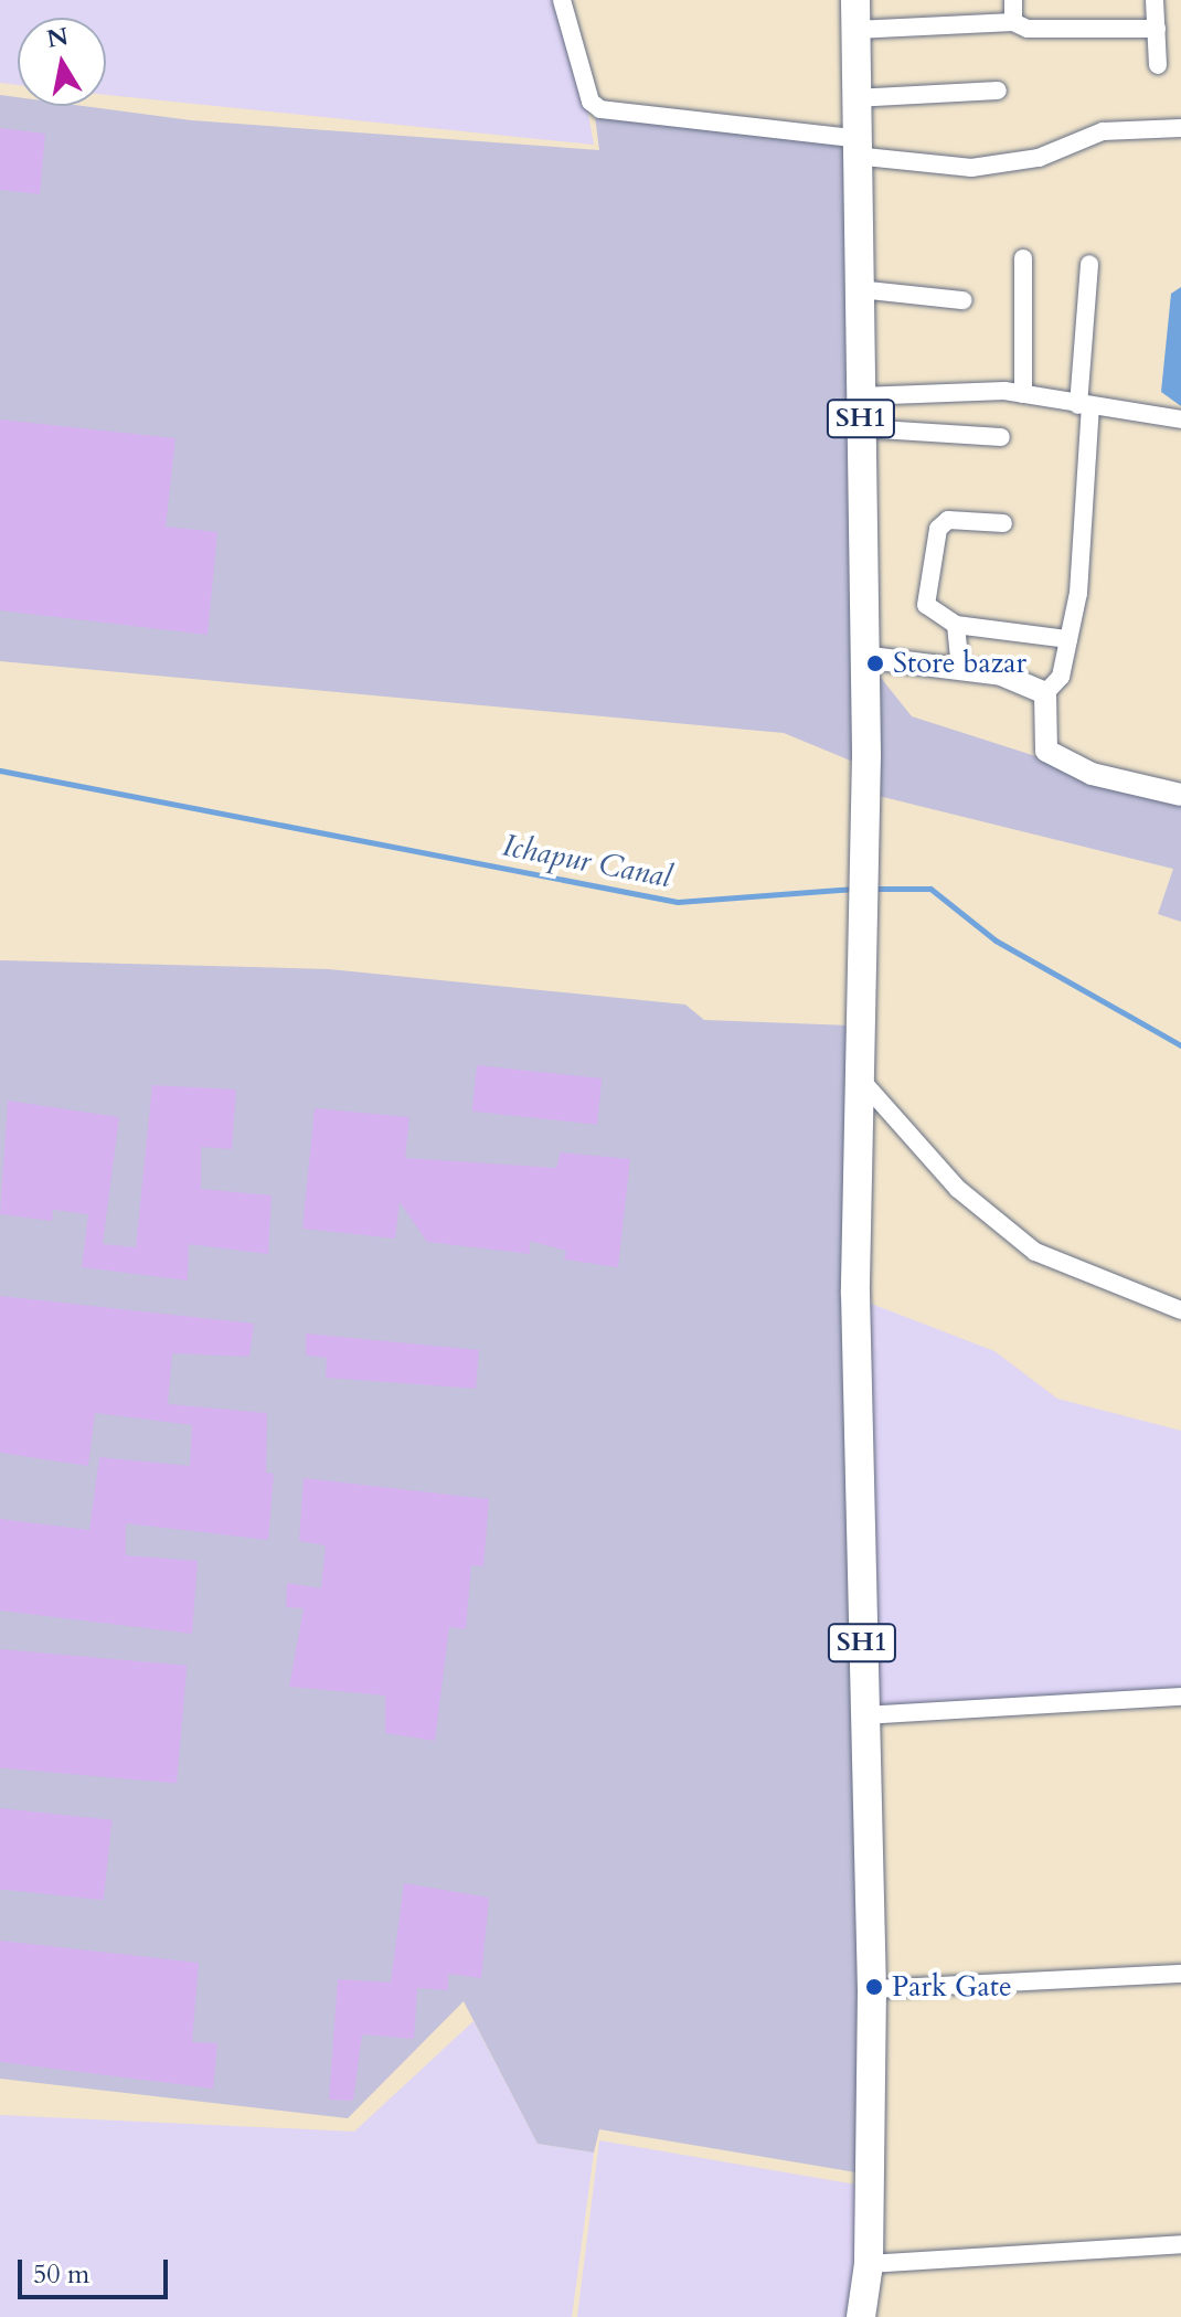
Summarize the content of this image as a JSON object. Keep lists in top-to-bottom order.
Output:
{
  "streets": {
    "main road": ["SH1"]
  },
  "water": ["Ichapur Canal"],
  "places": ["Store bazar", "Park Gate"],
  "scale_bar": "50 m",
  "north": "top"
}
